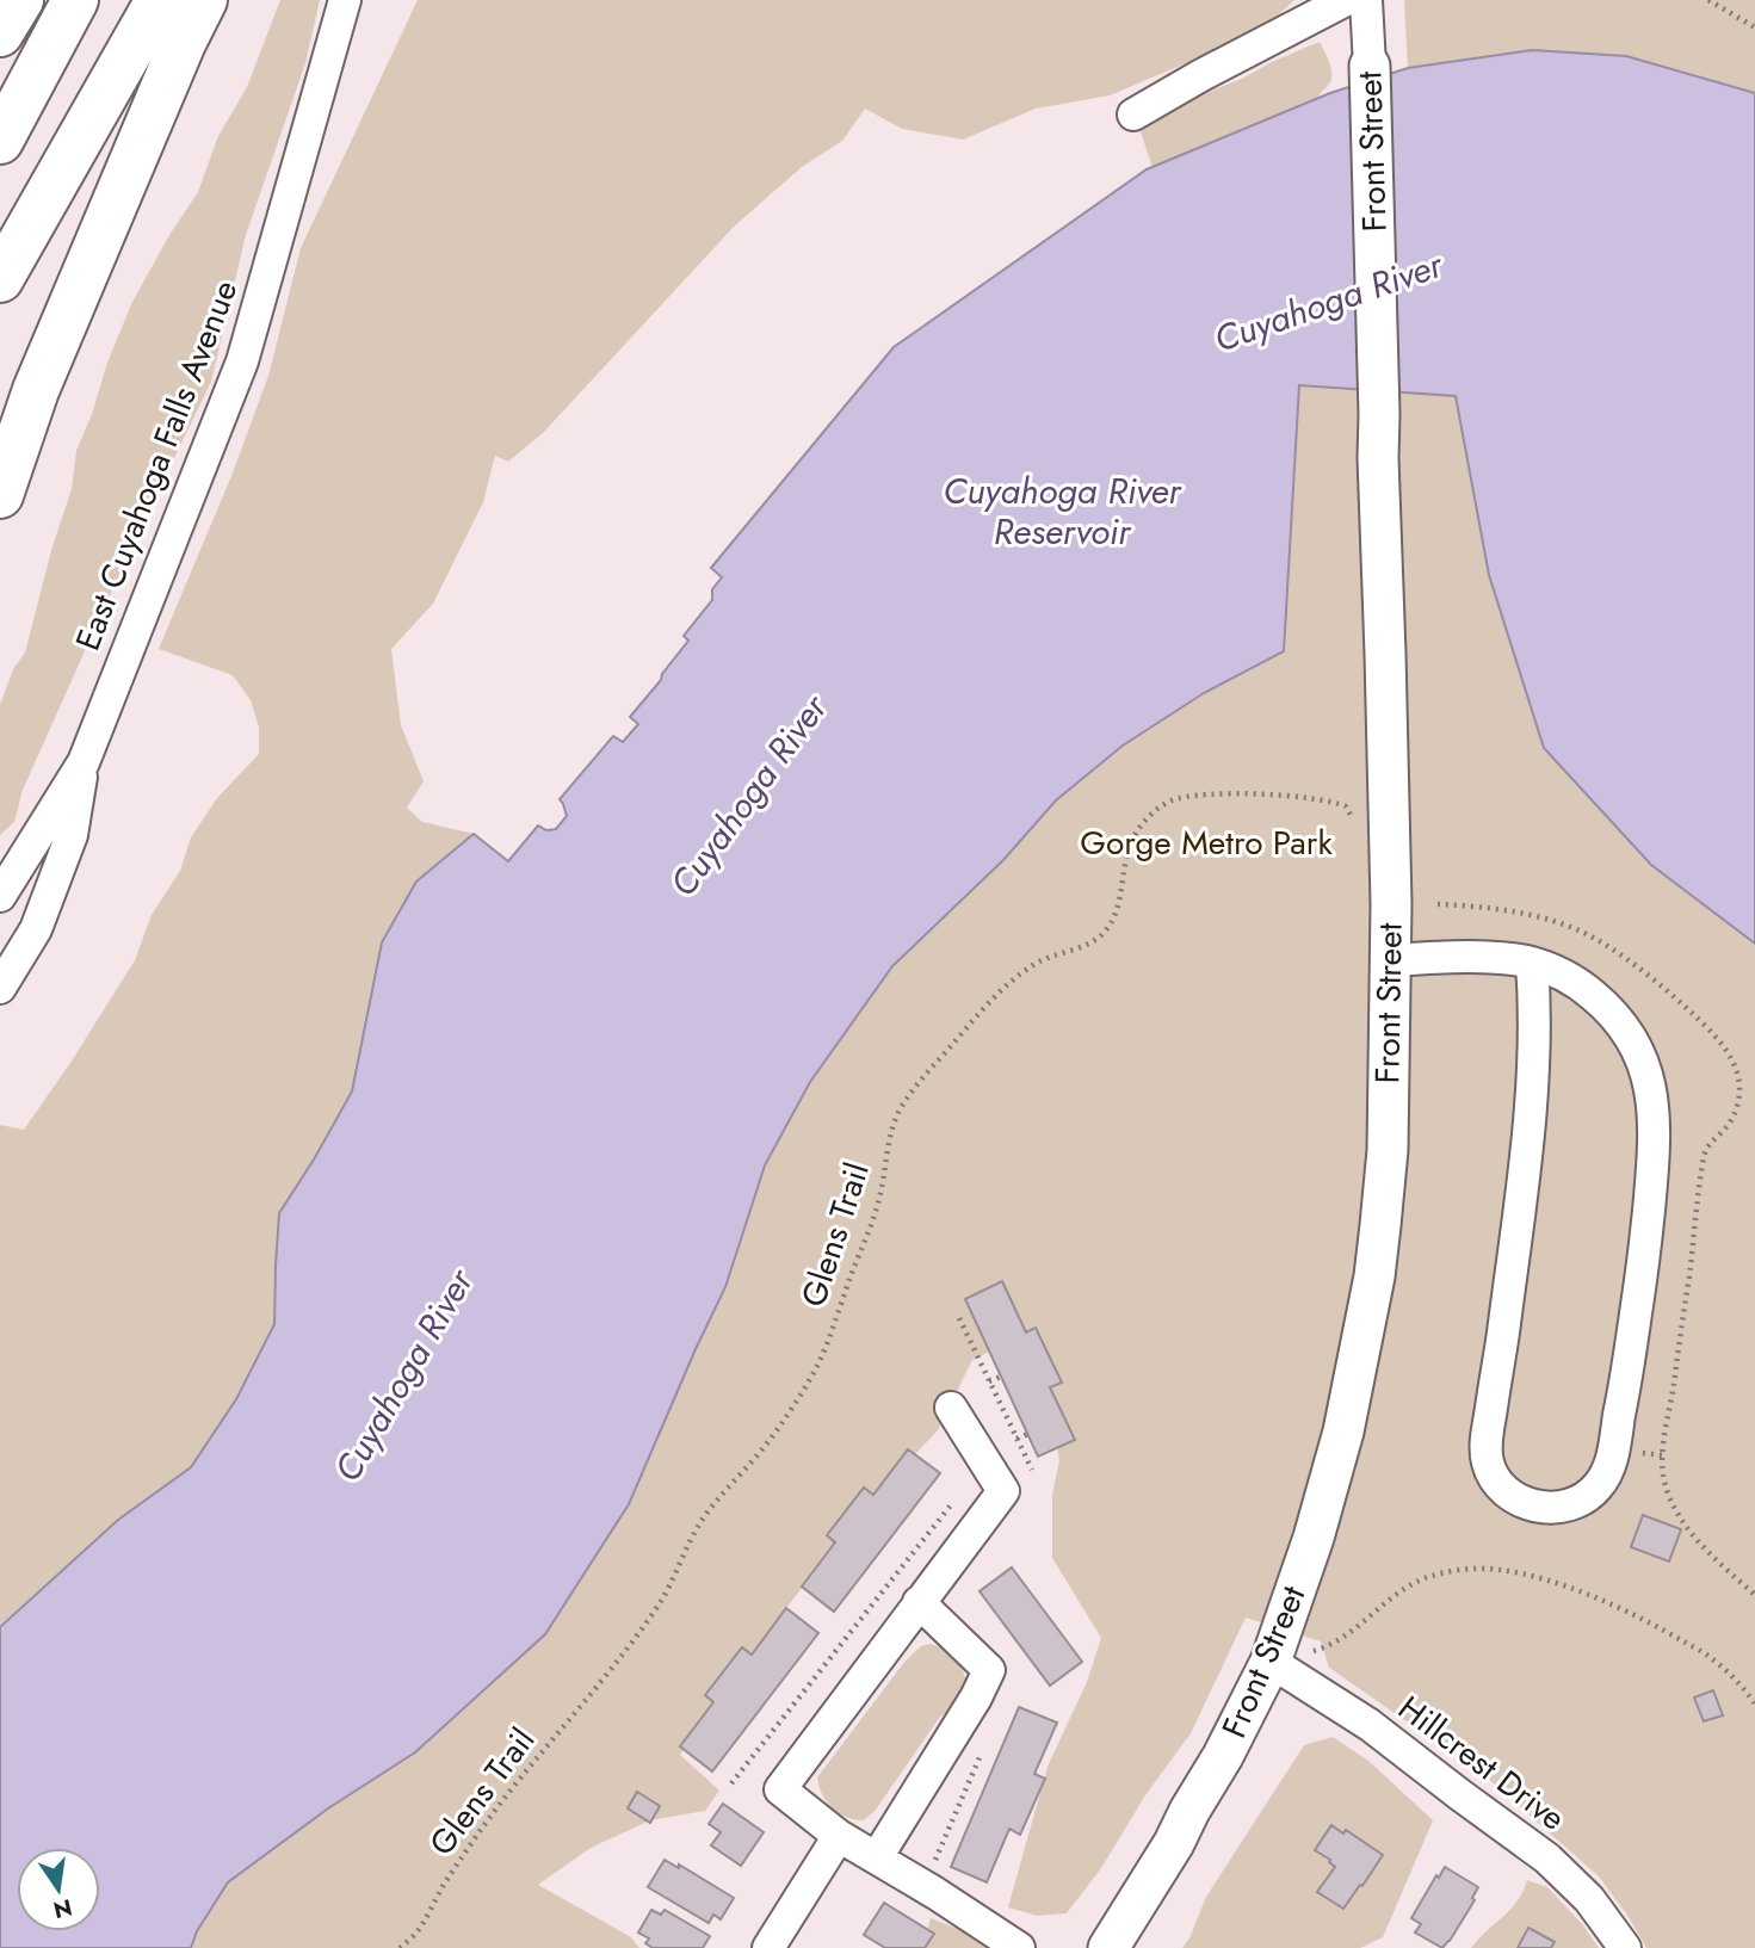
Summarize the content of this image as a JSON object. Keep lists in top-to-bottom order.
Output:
{
  "streets": {
    "main road": ["Front Street"],
    "street": ["East Cuyahoga Falls Avenue", "Hillcrest Drive"],
    "path": ["Glens Trail"]
  },
  "crossings": [
    ["Front Street", "Hillcrest Drive"]
  ],
  "water": ["Cuyahoga River", "Cuyahoga River Reservoir"],
  "parks": ["Gorge Metro Park"],
  "north": "bottom"
}
